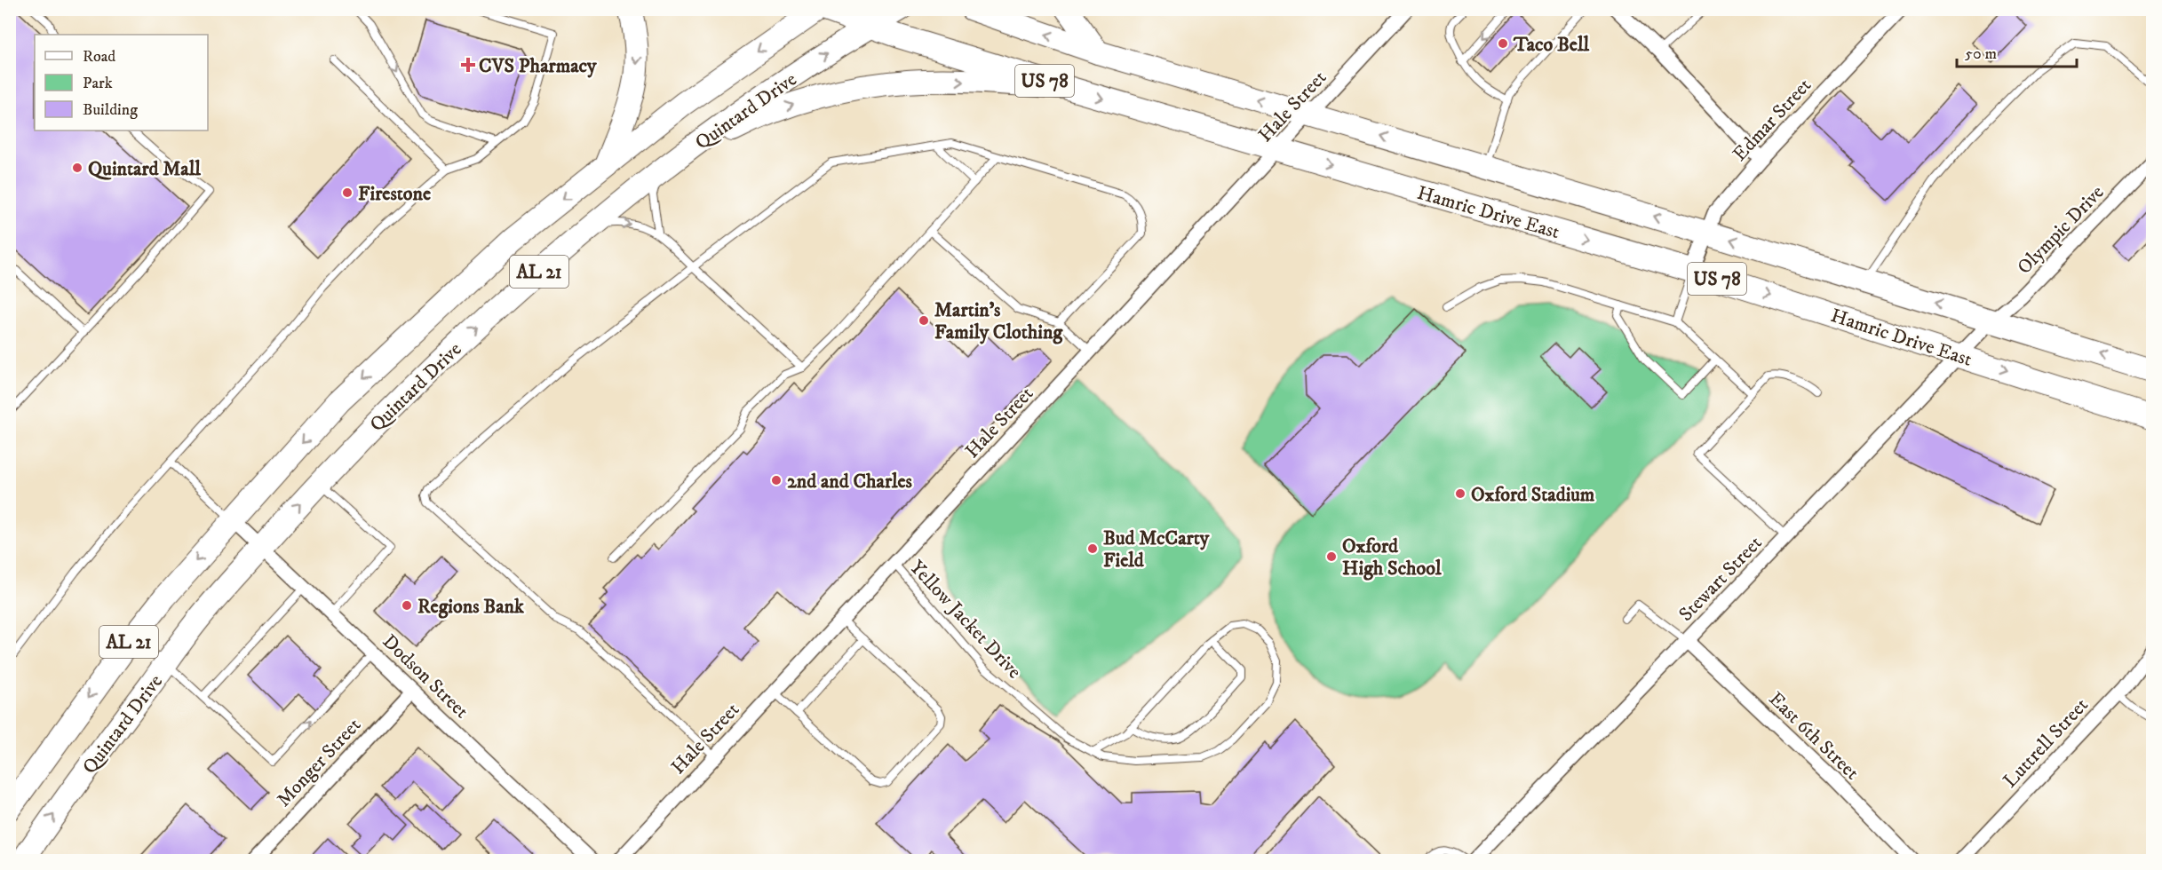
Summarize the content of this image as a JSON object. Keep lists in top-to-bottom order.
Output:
{
  "streets": {
    "main road": [
      "US 78",
      "Quintard Drive",
      "Hamric Drive East",
      "AL 21"
    ],
    "street": [
      "Hale Street",
      "Edmar Street",
      "Olympic Drive",
      "Stewart Street",
      "Dodson Street",
      "East 6th Street",
      "Luttrell Street",
      "Monger Street"
    ],
    "lane": ["Yellow Jacket Drive"]
  },
  "crossings": [
    ["Hale Street", "Hamric Drive East"],
    ["Hale Street", "Yellow Jacket Drive"],
    ["Quintard Drive", "Hamric Drive East"],
    ["Quintard Drive", "Dodson Street"],
    ["Edmar Street", "Hamric Drive East"],
    ["Hamric Drive East", "Olympic Drive"],
    ["Hamric Drive East", "Stewart Street"],
    ["Olympic Drive", "Stewart Street"],
    ["Stewart Street", "East 6th Street"],
    ["Dodson Street", "Monger Street"]
  ],
  "places": {
    "other": [
      "Taco Bell",
      "Quintard Mall",
      "Firestone",
      "Martin's Family Clothing",
      "2nd and Charles",
      "Oxford Stadium",
      "Bud McCarty Field",
      "Oxford High School",
      "Regions Bank"
    ],
    "health": ["CVS Pharmacy"]
  },
  "legend": ["Road", "Park", "Building"],
  "scale_bar": "50 m"
}
